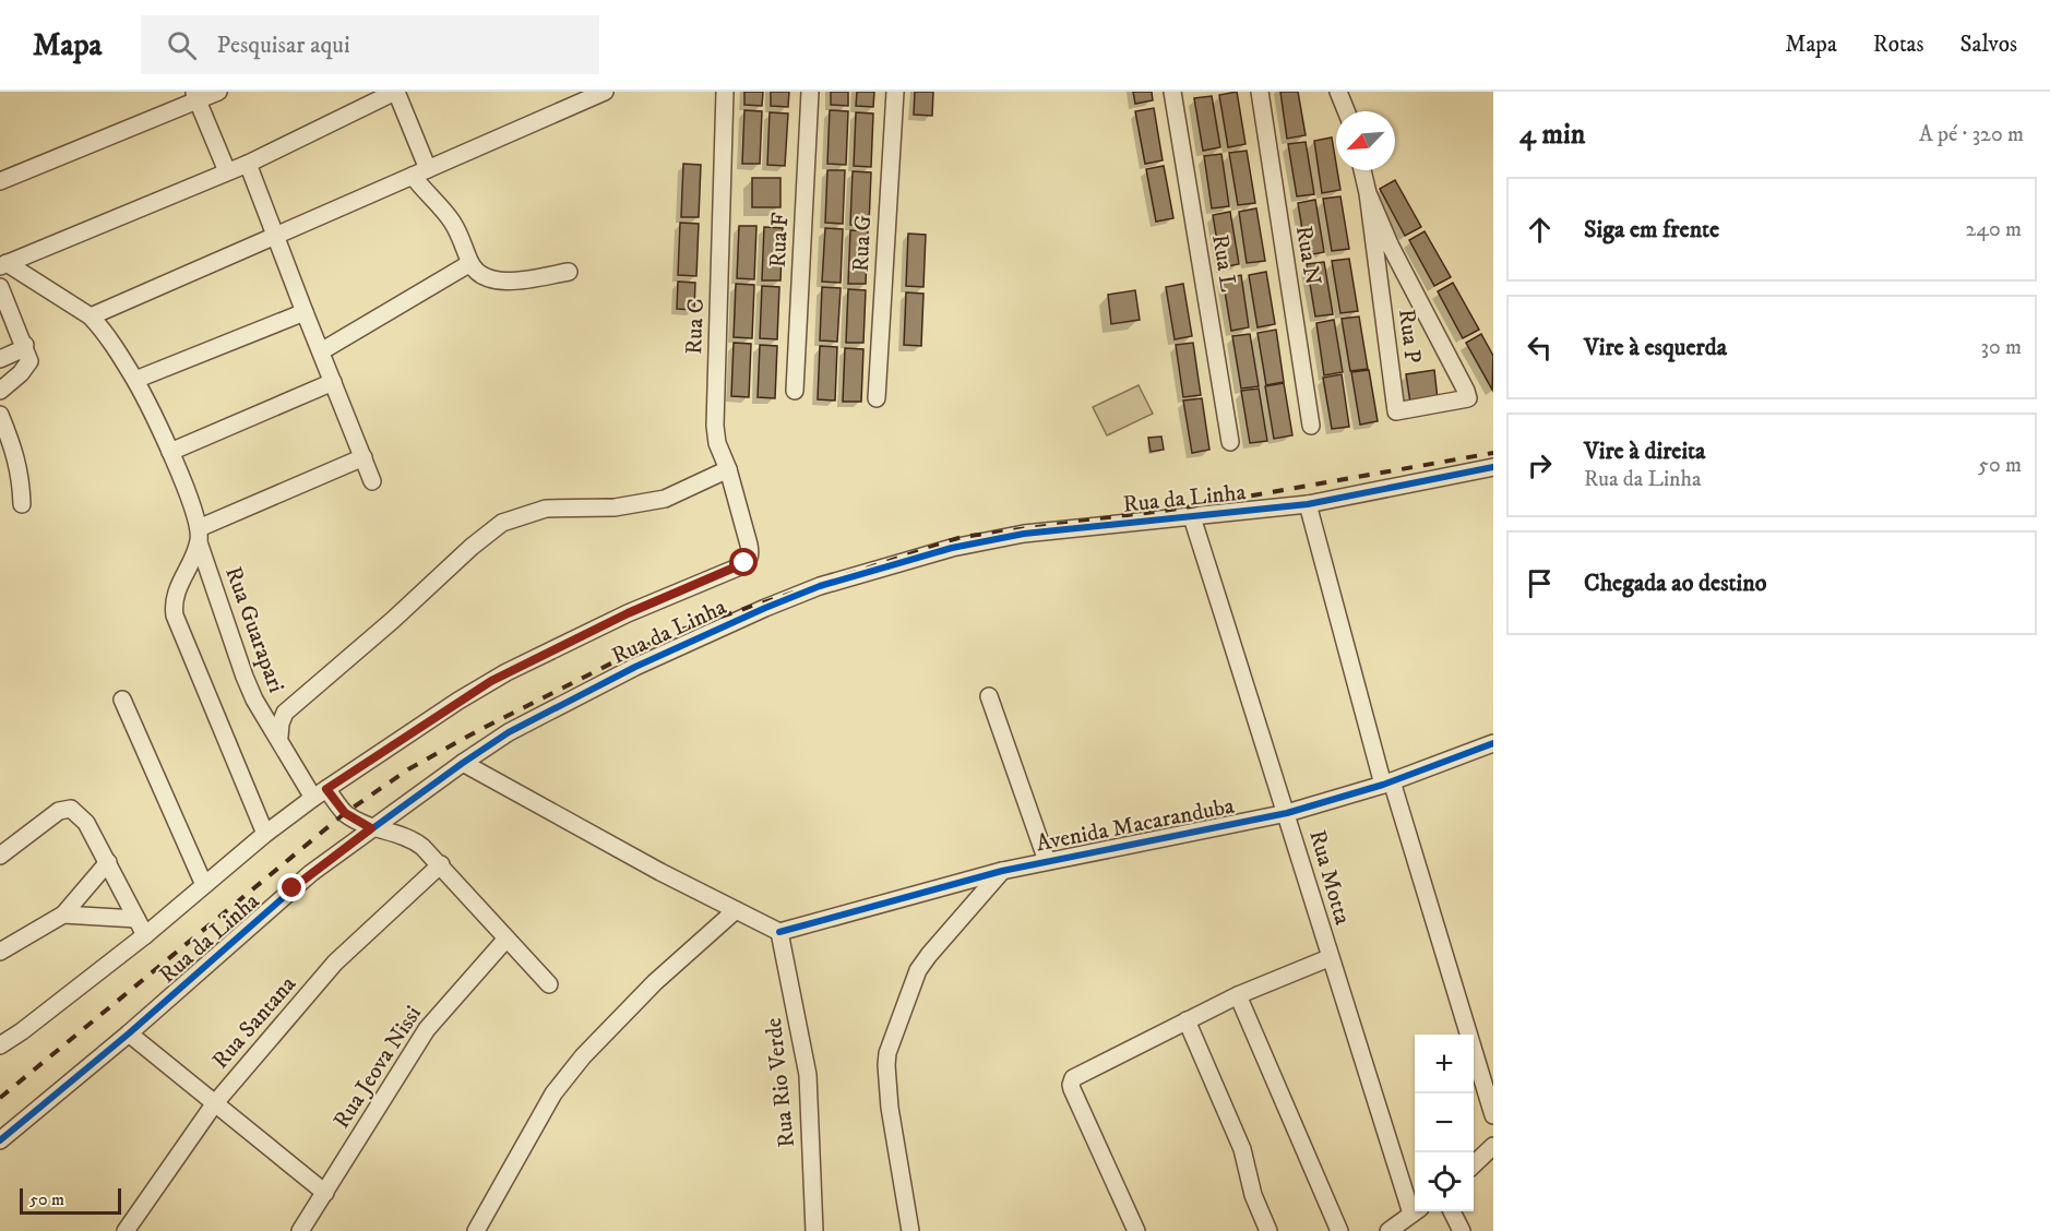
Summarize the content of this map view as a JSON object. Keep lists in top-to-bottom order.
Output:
{
  "streets": {
    "street": [
      "Rua F",
      "Rua G",
      "Rua N",
      "Rua L",
      "Rua C",
      "Rua P",
      "Rua da Linha",
      "Rua Guarapari",
      "Avenida Macaranduba",
      "Rua Motta",
      "Rua Santana",
      "Rua Jeova Nissi",
      "Rua Rio Verde"
    ]
  },
  "crossings": [
    ["Rua C", "Rua Guarapari"],
    ["Rua da Linha", "Rua Guarapari"],
    ["Rua da Linha", "Rua Motta"],
    ["Rua Guarapari", "Rua Santana"],
    ["Rua Guarapari", "Rua Jeova Nissi"],
    ["Avenida Macaranduba", "Rua Motta"],
    ["Avenida Macaranduba", "Rua Rio Verde"]
  ],
  "scale_bar": "50 m",
  "north": "bottom left",
  "page": {
    "header": "Mapa",
    "search": "Pesquisar aqui",
    "nav": ["Mapa", "Rotas", "Salvos"],
    "heading": ["4 min", "A pé · 320 m"],
    "list": [
      ["Siga em frente", "240 m"],
      ["Vire à esquerda", "30 m"],
      ["Vire à direita", "Rua da Linha", "50 m"],
      "Chegada ao destino"
    ],
    "map_buttons": ["+", "−"],
    "scale": "50 m"
  }
}
